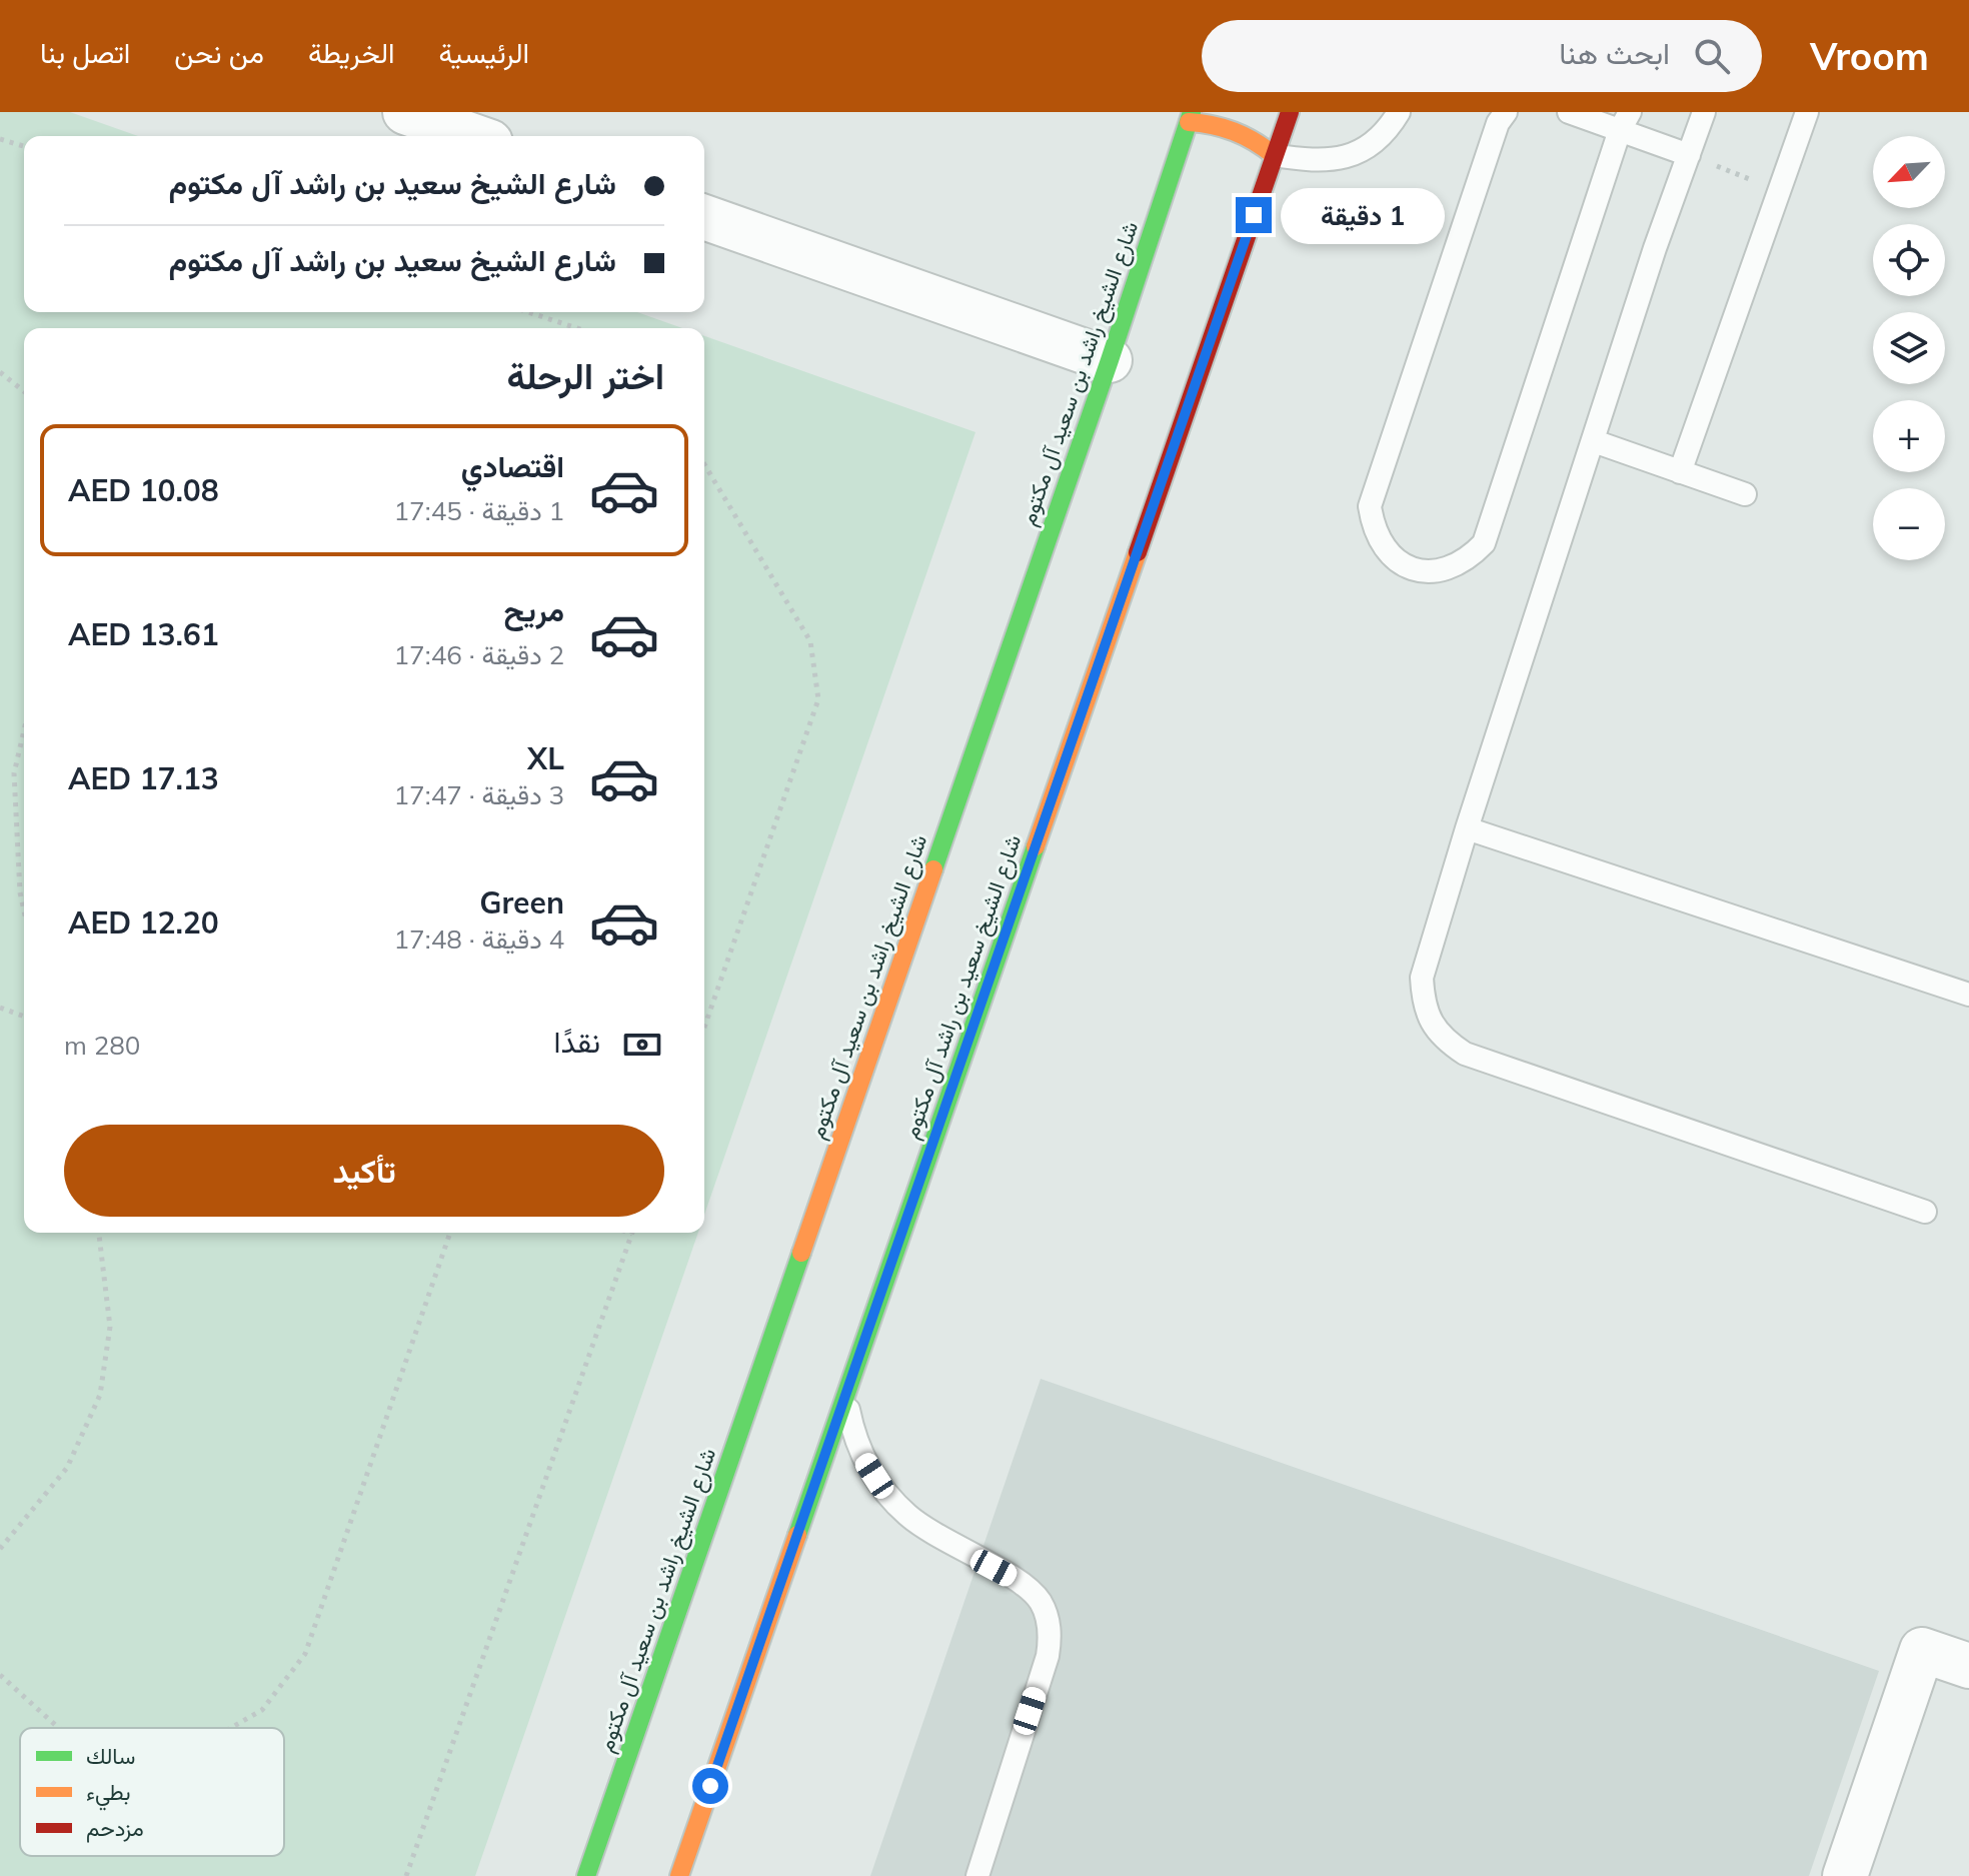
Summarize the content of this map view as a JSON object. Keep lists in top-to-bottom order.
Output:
{
  "streets": {
    "main road": ["شارع الشيخ راشد بن سعيد آل مكتوم", "شارع الشيخ سعيد بن راشد آل مكتوم"]
  },
  "legend": ["سالك", "بطيء", "مزدحم"],
  "north": "bottom left",
  "page": {
    "header": "Vroom",
    "search": "ابحث هنا",
    "nav": [
      "الرئيسية",
      "الخريطة",
      "من نحن",
      "اتصل بنا"
    ],
    "map_buttons": ["+", "−"],
    "banner": ["شارع الشيخ سعيد بن راشد آل مكتوم", "شارع الشيخ سعيد بن راشد آل مكتوم"],
    "bubble": "1 دقيقة",
    "heading": "اختر الرحلة",
    "list": [
      {
        "name": "اقتصادي",
        "note": "1 دقيقة · 17:45",
        "value": "AED 10.08"
      },
      {
        "name": "مريح",
        "note": "2 دقيقة · 17:46",
        "value": "AED 13.61"
      },
      {
        "name": "XL",
        "note": "3 دقيقة · 17:47",
        "value": "AED 17.13"
      },
      {
        "name": "Green",
        "note": "4 دقيقة · 17:48",
        "value": "AED 12.20"
      }
    ],
    "pay": ["نقدًا", "280 m"],
    "buttons": "تأكيد"
  }
}
